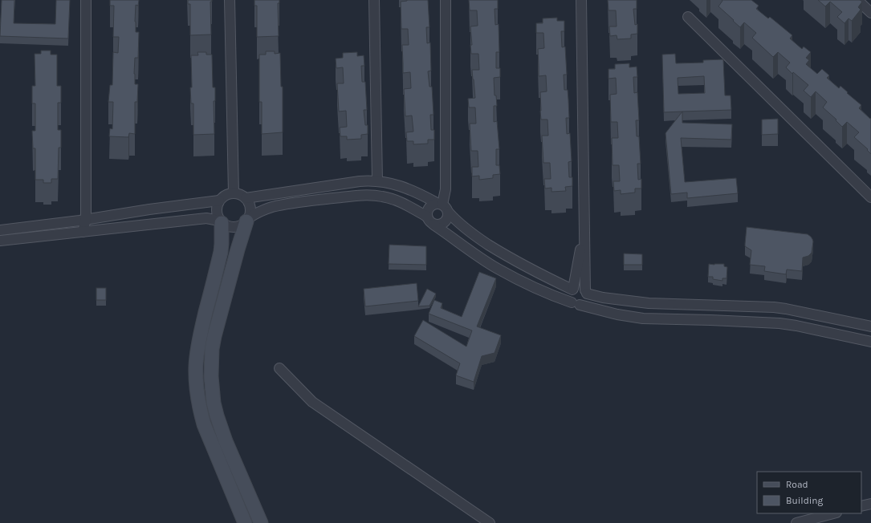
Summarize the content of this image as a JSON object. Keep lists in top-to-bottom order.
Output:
{
  "legend": ["Road", "Building"]
}
